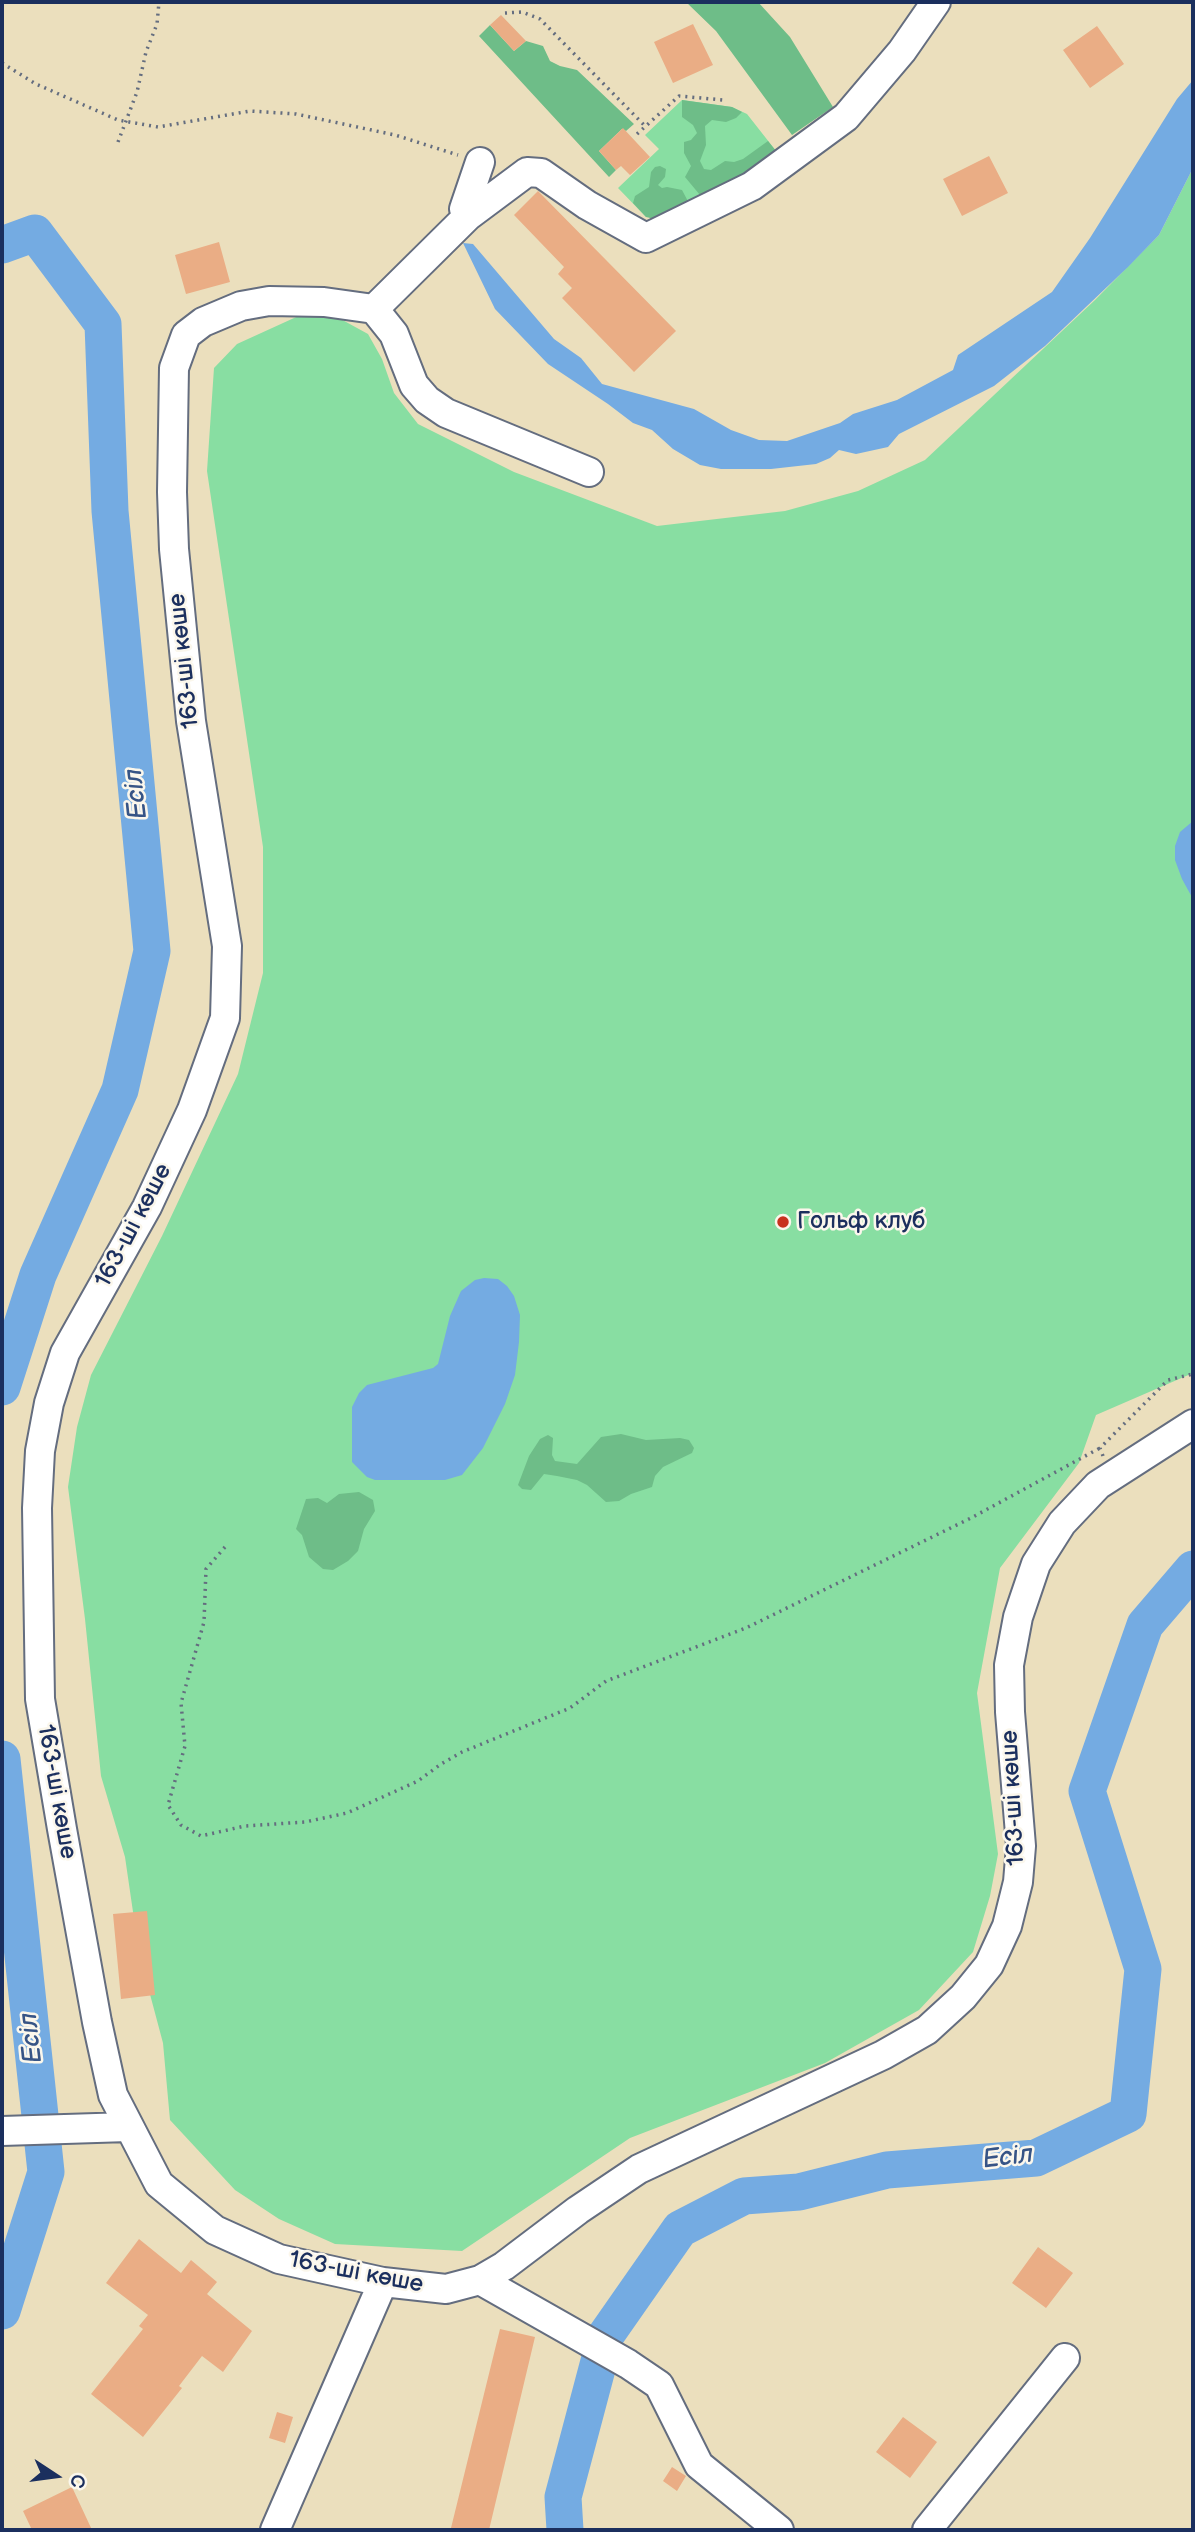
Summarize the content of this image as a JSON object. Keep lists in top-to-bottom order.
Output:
{
  "streets": {
    "street": ["163-ші көше"]
  },
  "water": ["Есіл"],
  "places": ["Гольф клуб"],
  "north": "right"
}
